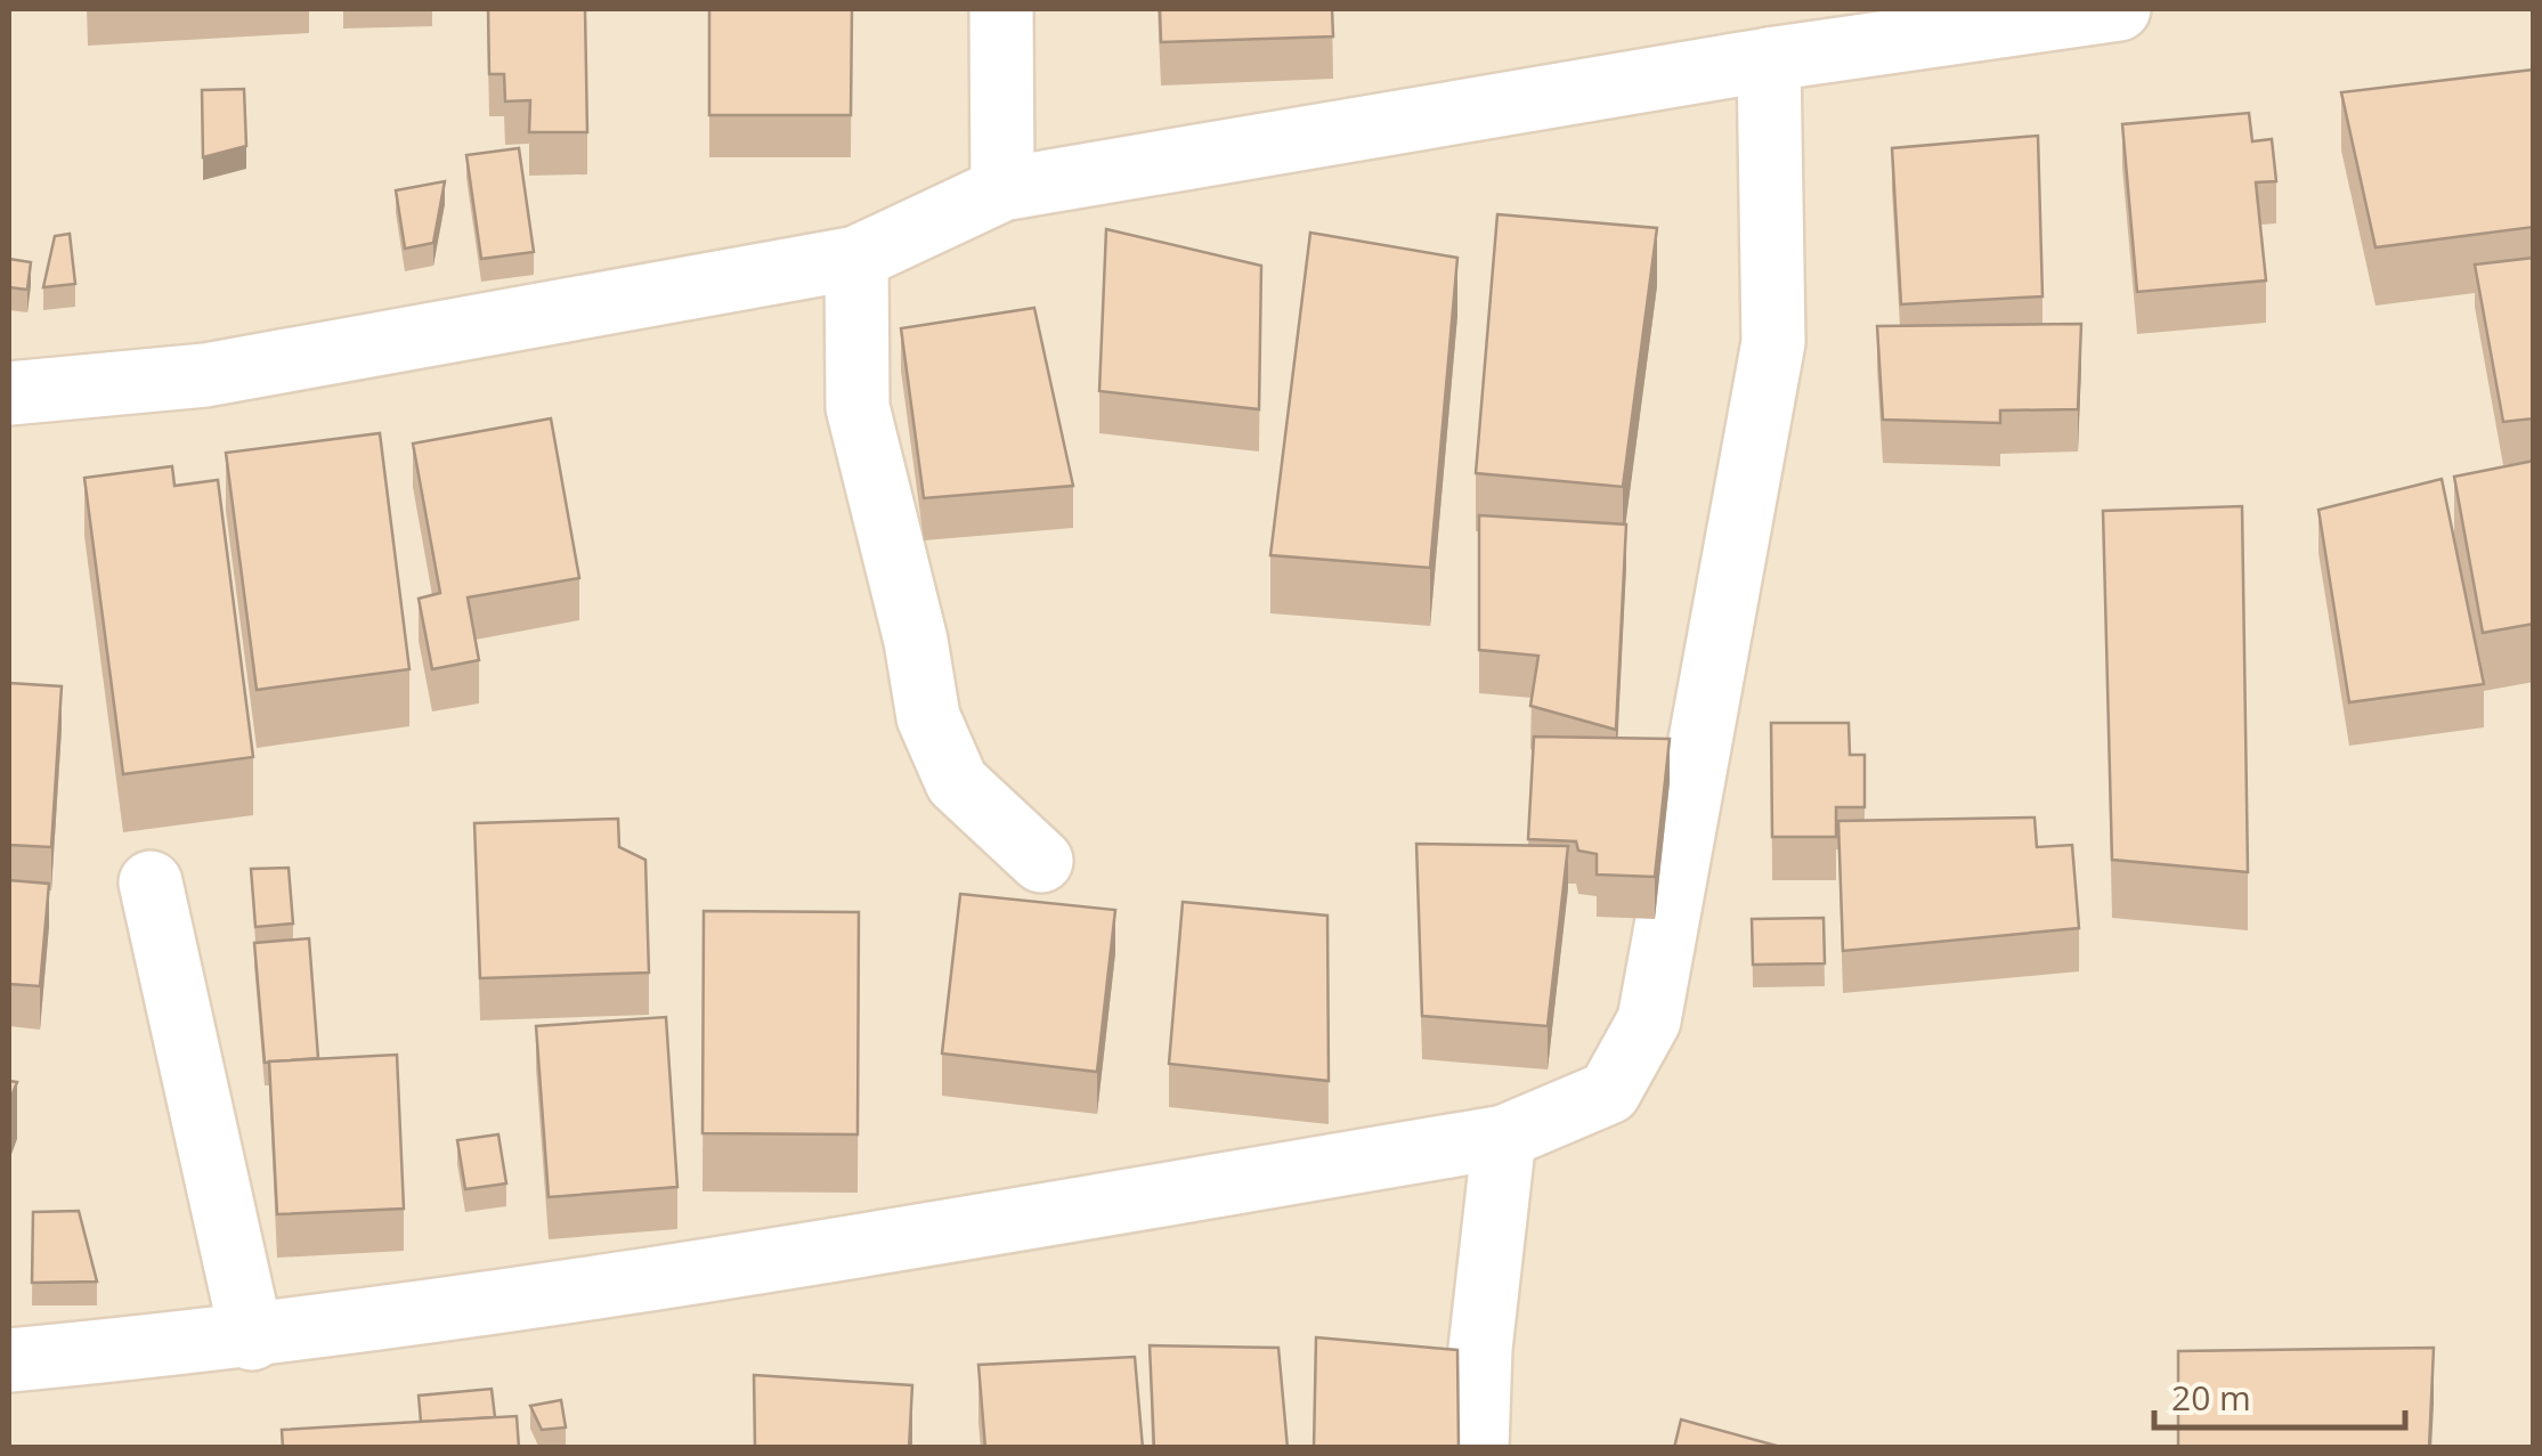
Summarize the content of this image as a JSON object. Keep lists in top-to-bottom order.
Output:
{
  "scale_bar": "20 m"
}
